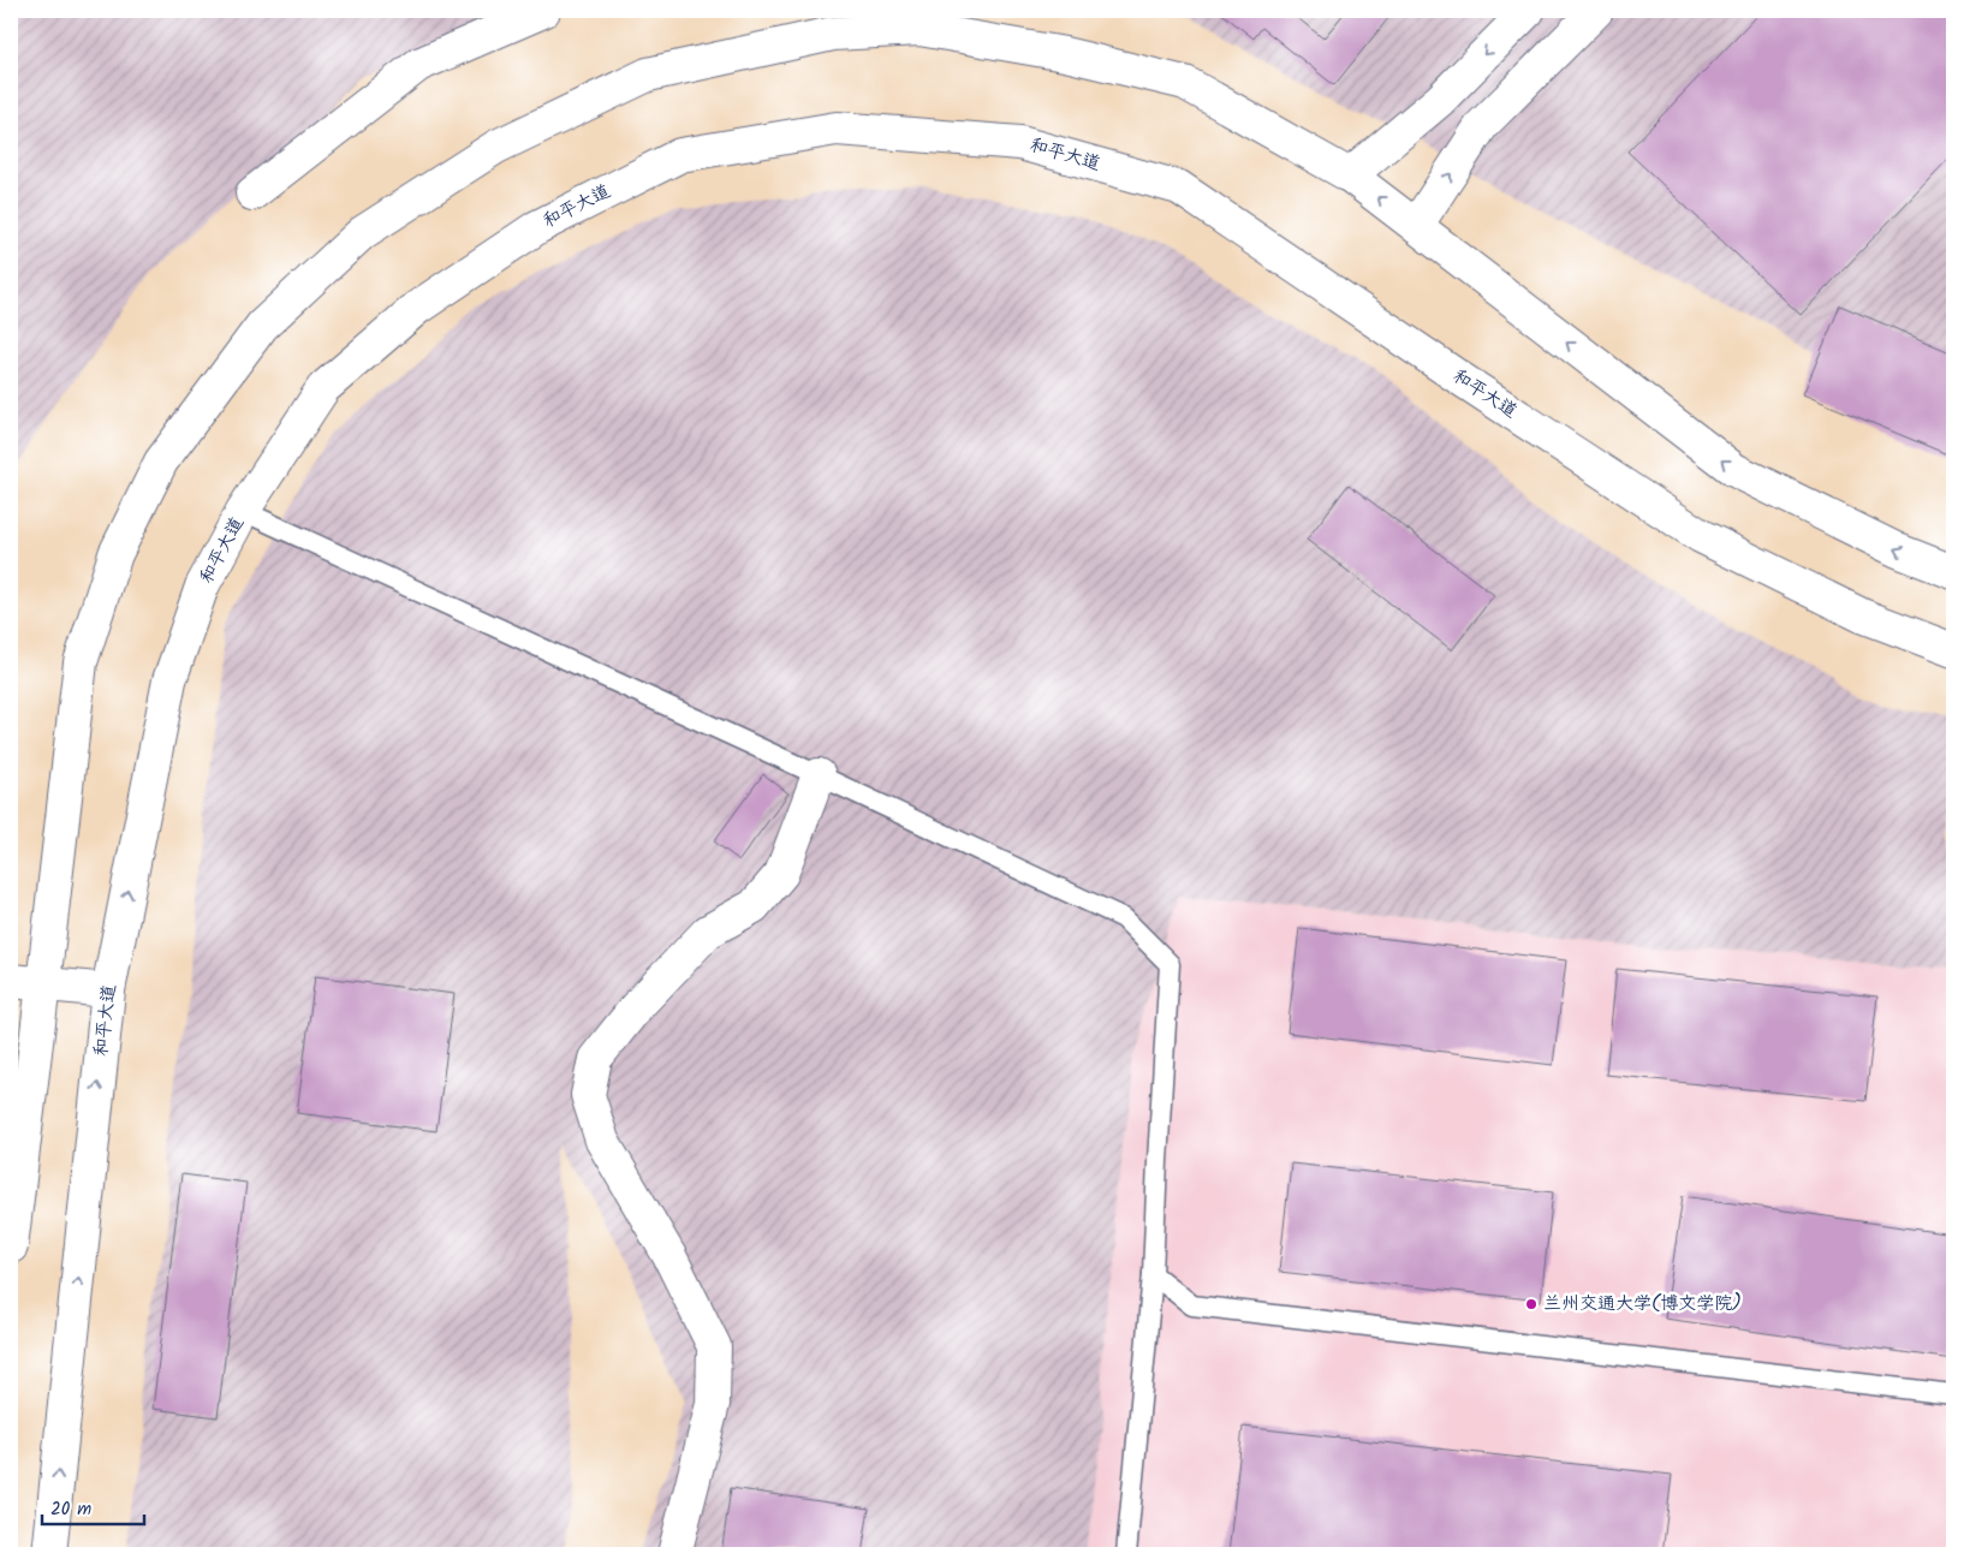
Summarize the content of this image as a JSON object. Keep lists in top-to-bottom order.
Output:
{
  "streets": {
    "main road": ["和平大道"]
  },
  "places": ["兰州交通大学(博文学院)"],
  "scale_bar": "20 m"
}
